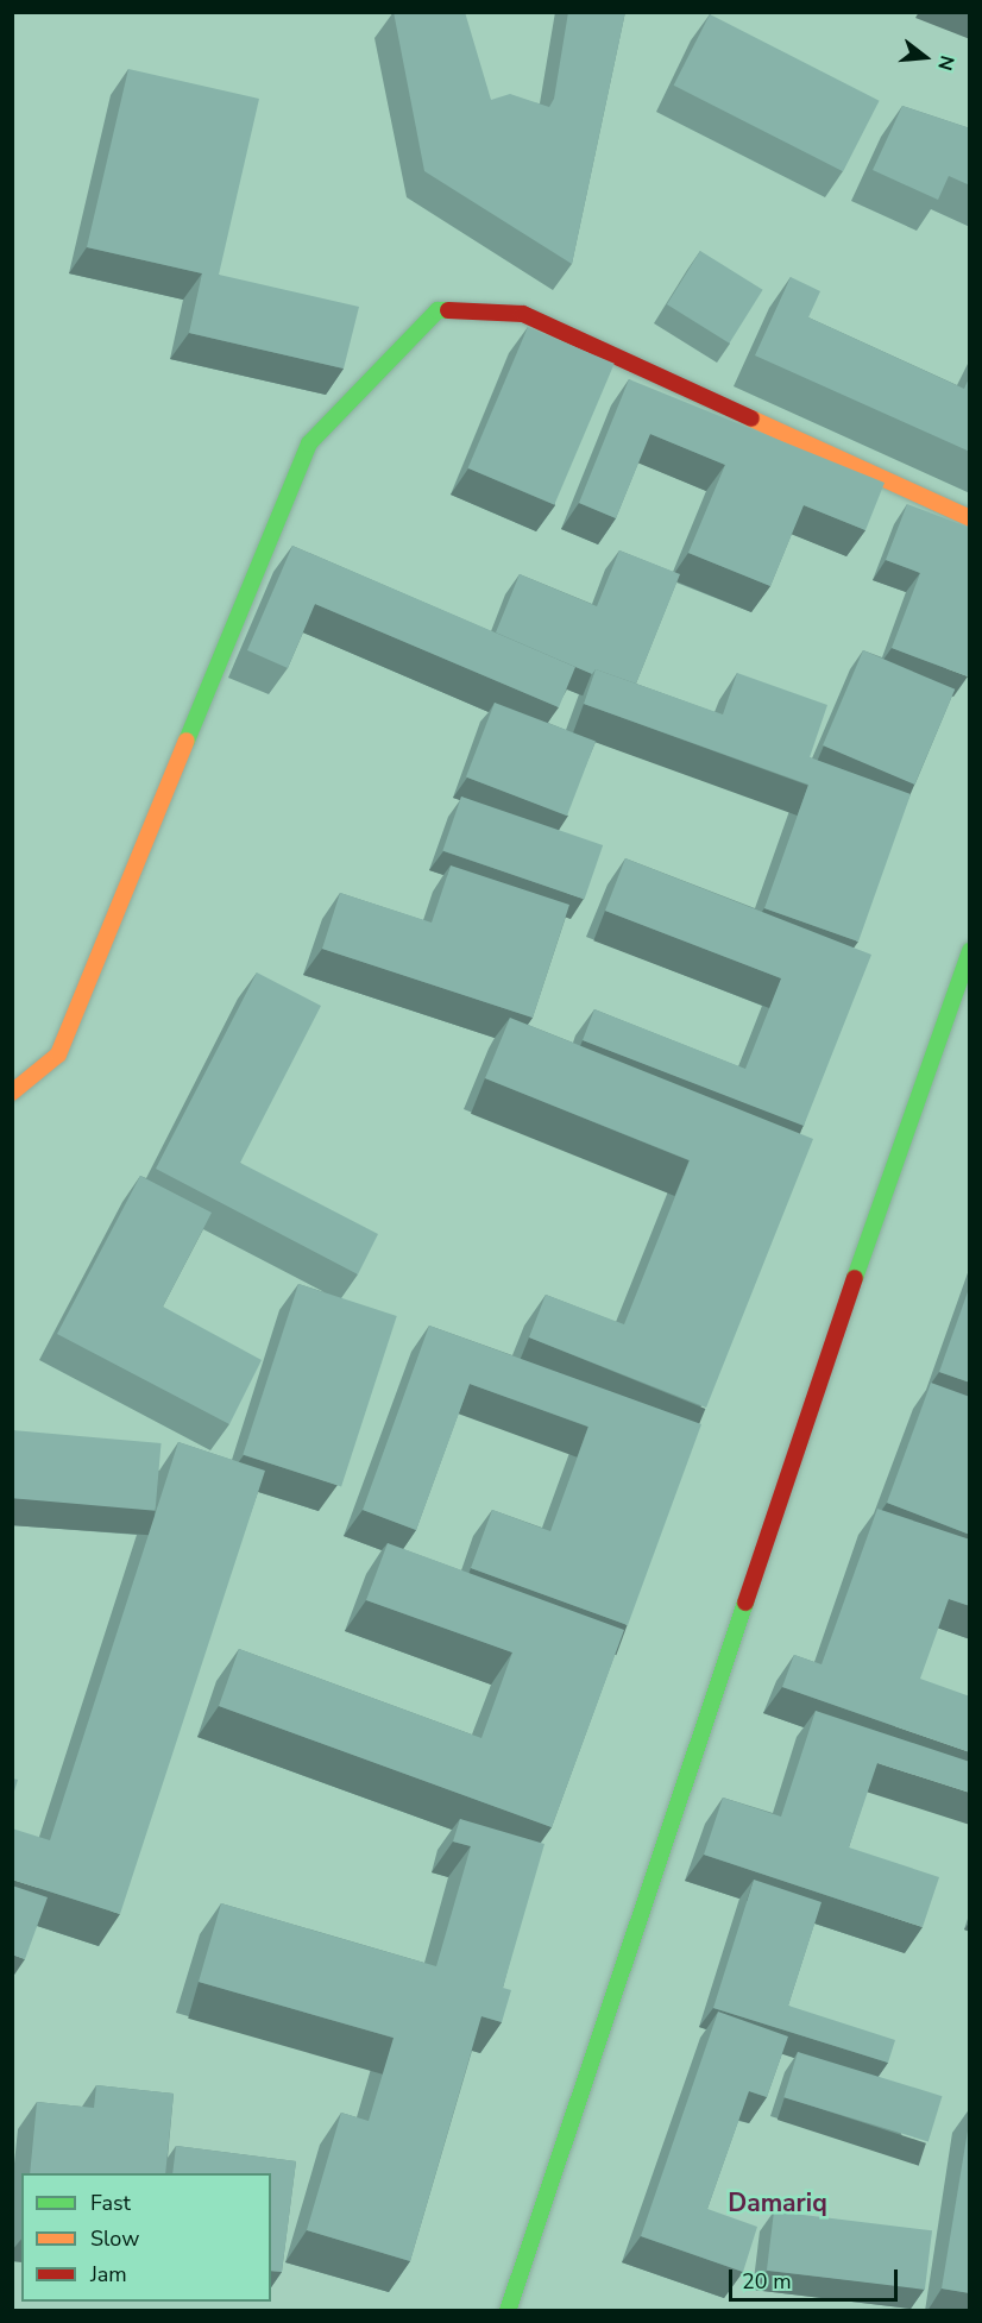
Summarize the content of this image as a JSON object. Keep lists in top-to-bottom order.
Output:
{
  "districts": ["Damariq"],
  "legend": ["Fast", "Slow", "Jam"],
  "scale_bar": "20 m",
  "north": "right"
}
